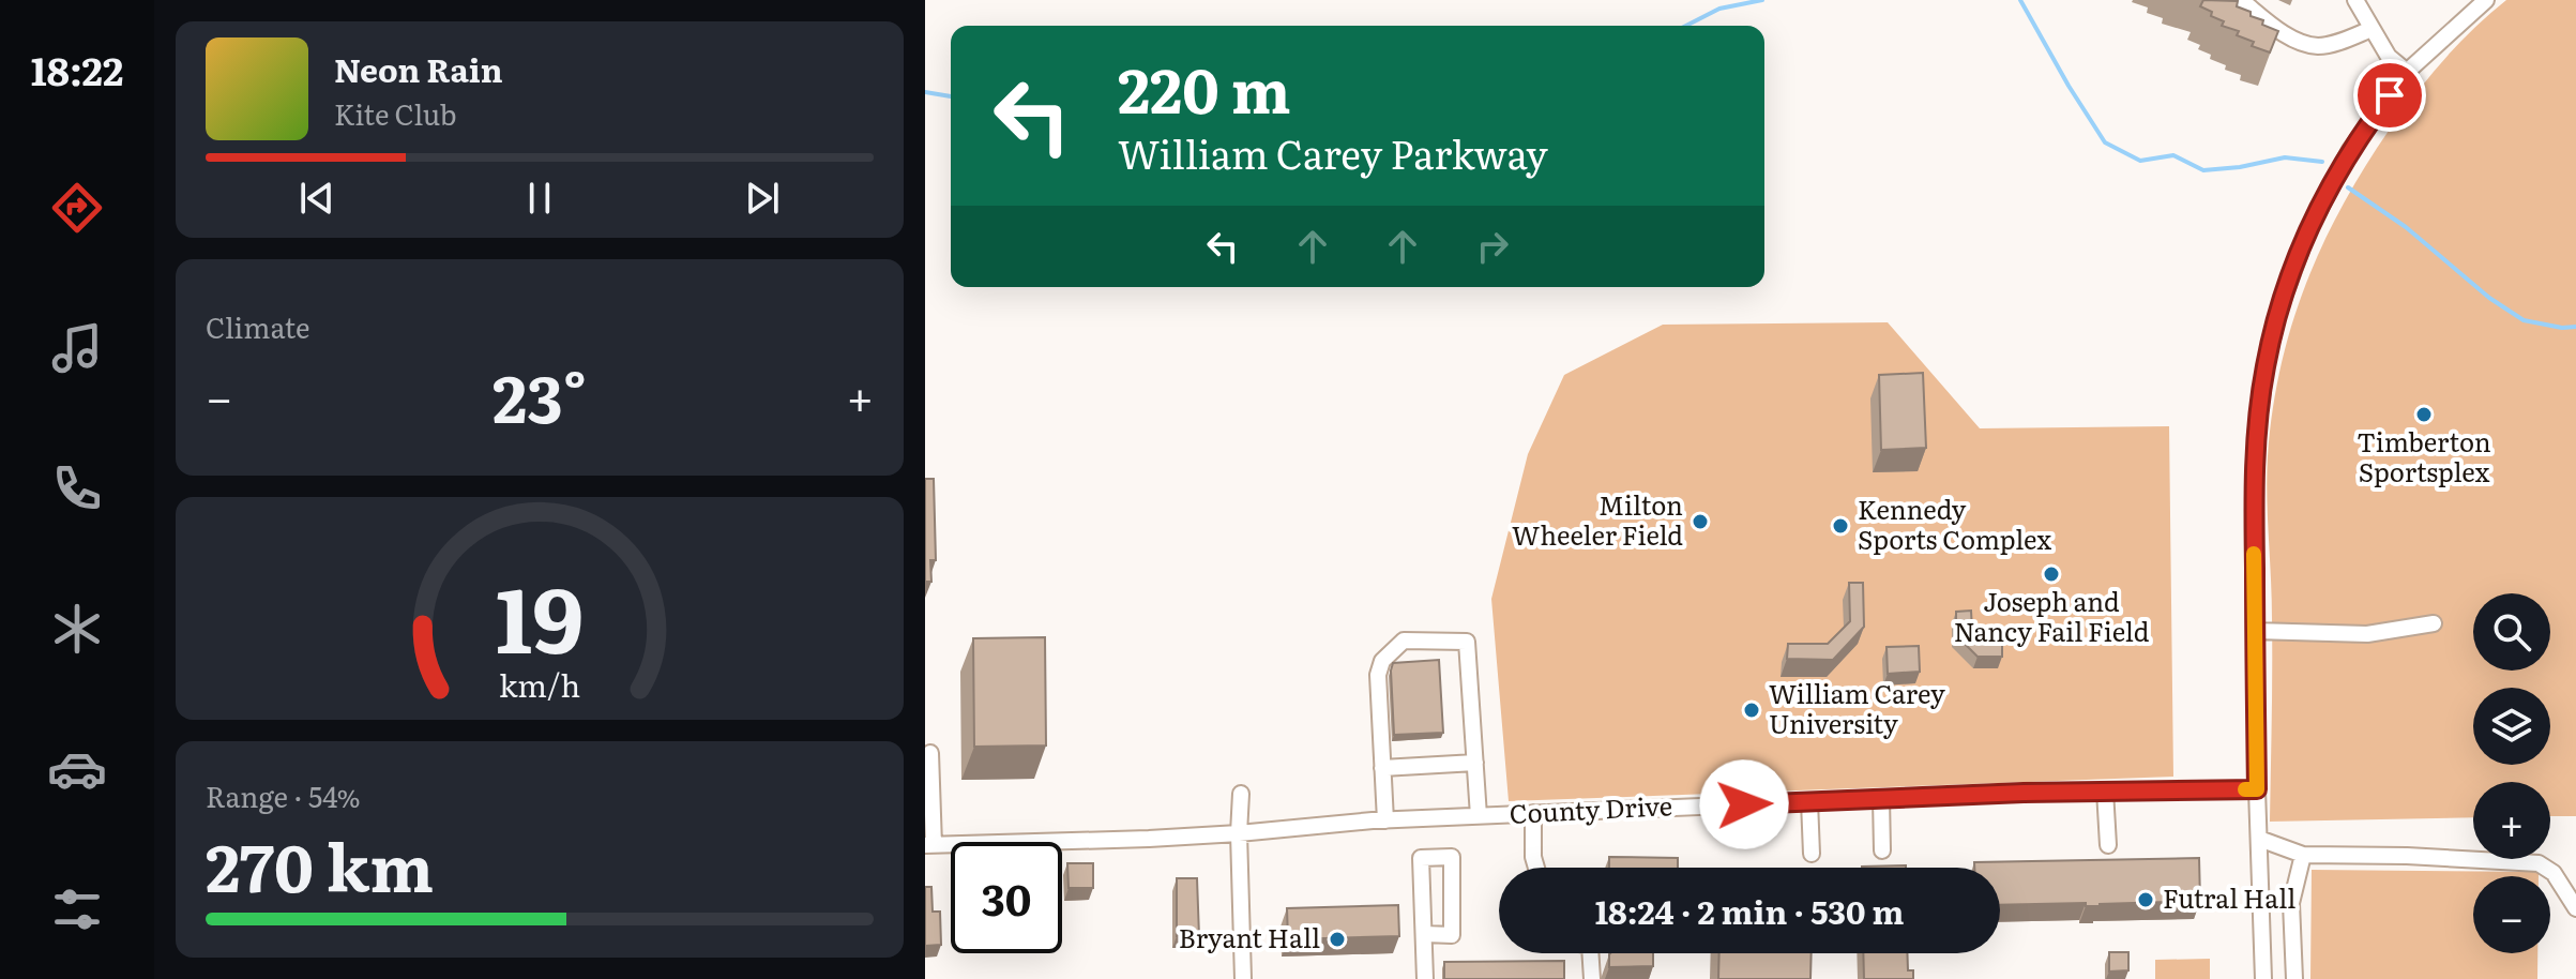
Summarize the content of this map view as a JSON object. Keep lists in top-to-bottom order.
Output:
{
  "streets": {
    "street": ["County Drive"]
  },
  "places": [
    "Timberton Sportsplex",
    "Milton Wheeler Field",
    "Kennedy Sports Complex",
    "Joseph and Nancy Fail Field",
    "William Carey University",
    "Futral Hall",
    "Bryant Hall"
  ],
  "page": {
    "tabs": "18:22",
    "turn": ["220 m", "William Carey Parkway"],
    "song": ["Neon Rain", "Kite Club"],
    "tile": [
      "Climate",
      ["Range · 54%", "270 km"]
    ],
    "heat": ["−", "23°", "+"],
    "map_buttons": ["+", "−"],
    "limit": "30",
    "trip": "18:24 · 2 min · 530 m",
    "gauge": ["19", "km/h"]
  }
}
